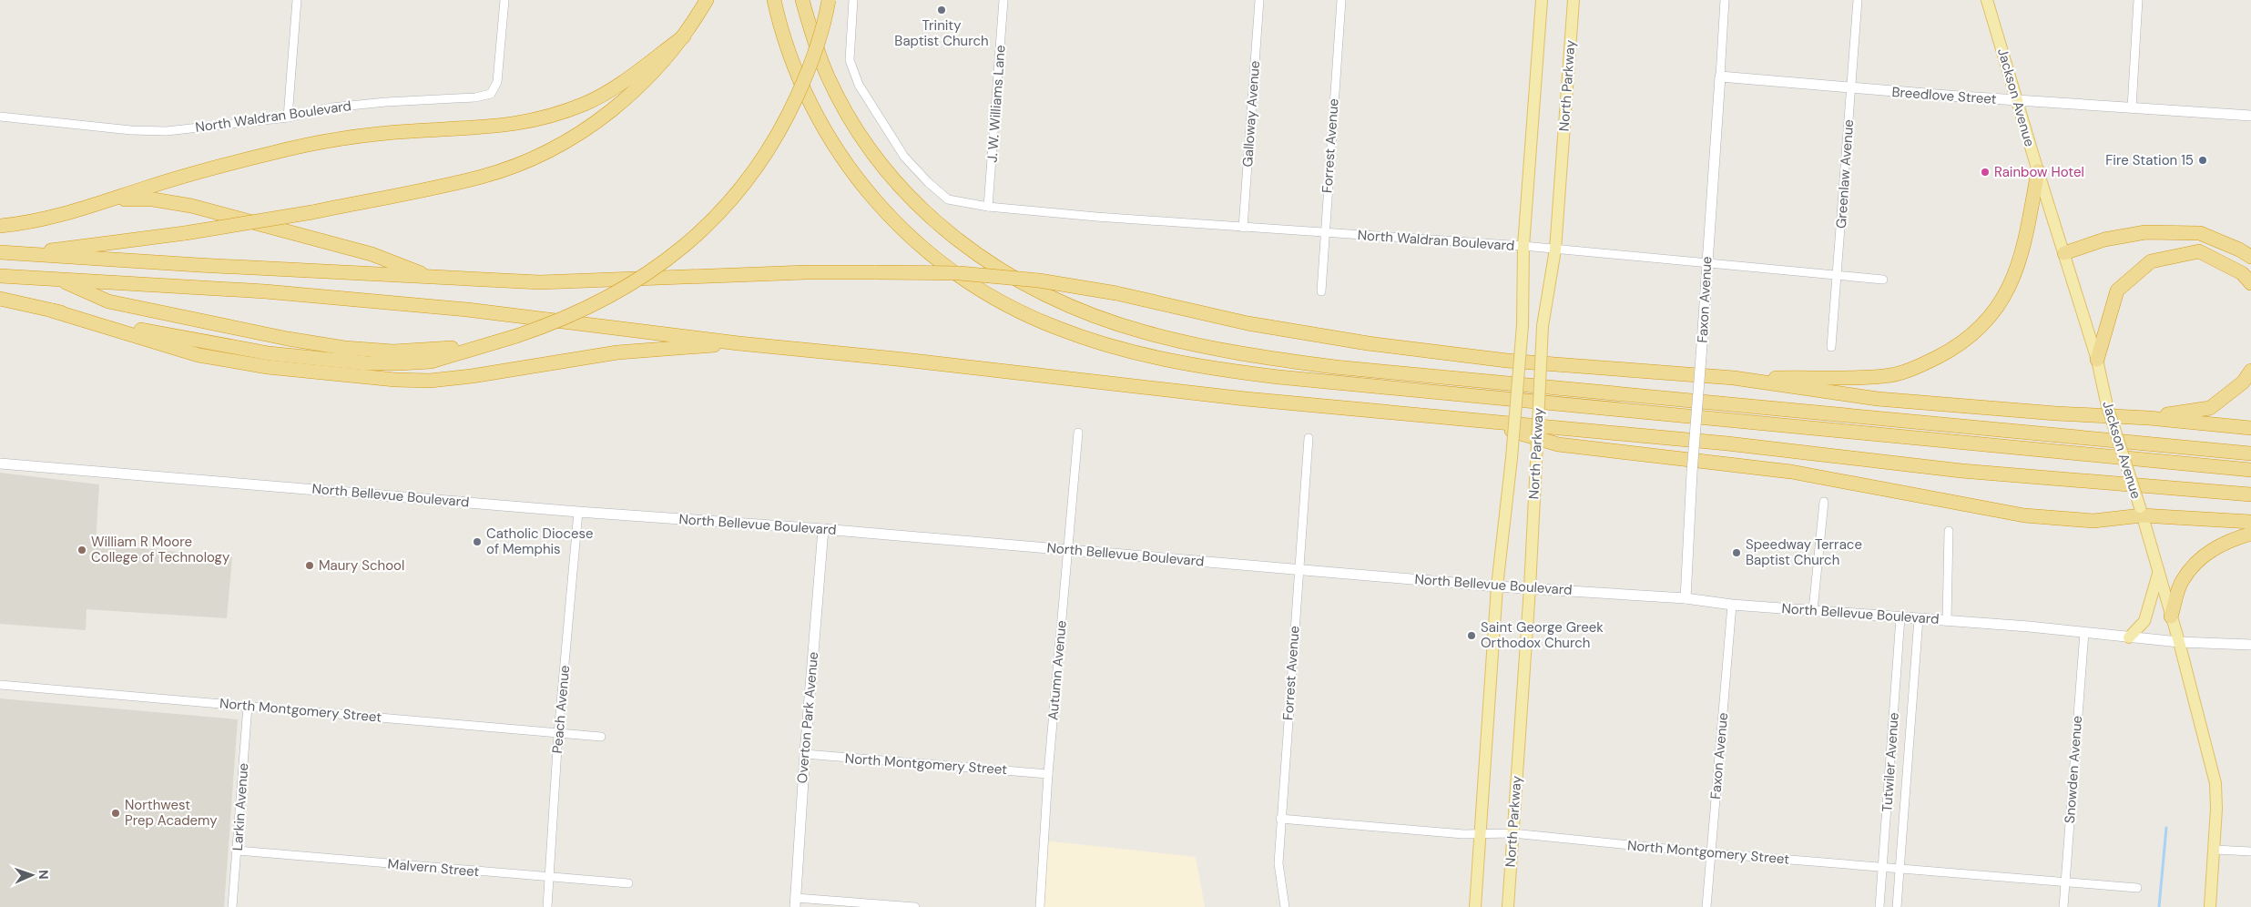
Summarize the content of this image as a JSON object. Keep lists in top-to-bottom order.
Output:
{
  "streets": {
    "main road": ["North Parkway", "Jackson Avenue"],
    "street": [
      "Breedlove Street",
      "J. W. Williams Lane",
      "Galloway Avenue",
      "North Waldran Boulevard",
      "Forrest Avenue",
      "Greenlaw Avenue",
      "Faxon Avenue",
      "North Bellevue Boulevard",
      "Autumn Avenue",
      "Peach Avenue",
      "North Montgomery Street",
      "Overton Park Avenue",
      "Tutwiler Avenue",
      "Snowden Avenue",
      "Larkin Avenue",
      "Malvern Street"
    ]
  },
  "crossings": [
    ["North Parkway", "North Waldran Boulevard"],
    ["North Parkway", "North Bellevue Boulevard"],
    ["North Parkway", "North Montgomery Street"],
    ["Breedlove Street", "Jackson Avenue"],
    ["Breedlove Street", "Greenlaw Avenue"],
    ["Breedlove Street", "Faxon Avenue"],
    ["Jackson Avenue", "North Bellevue Boulevard"],
    ["J. W. Williams Lane", "North Waldran Boulevard"],
    ["Galloway Avenue", "North Waldran Boulevard"],
    ["North Waldran Boulevard", "Forrest Avenue"],
    ["North Waldran Boulevard", "Greenlaw Avenue"],
    ["North Waldran Boulevard", "Faxon Avenue"],
    ["Forrest Avenue", "North Bellevue Boulevard"],
    ["Forrest Avenue", "North Montgomery Street"],
    ["Faxon Avenue", "North Bellevue Boulevard"],
    ["Faxon Avenue", "North Montgomery Street"],
    ["North Bellevue Boulevard", "Autumn Avenue"],
    ["North Bellevue Boulevard", "Peach Avenue"],
    ["North Bellevue Boulevard", "Overton Park Avenue"],
    ["North Bellevue Boulevard", "Tutwiler Avenue"],
    ["North Bellevue Boulevard", "Snowden Avenue"],
    ["Autumn Avenue", "North Montgomery Street"],
    ["Peach Avenue", "North Montgomery Street"],
    ["Peach Avenue", "Malvern Street"],
    ["North Montgomery Street", "Overton Park Avenue"],
    ["North Montgomery Street", "Tutwiler Avenue"],
    ["North Montgomery Street", "Snowden Avenue"],
    ["North Montgomery Street", "Larkin Avenue"],
    ["Larkin Avenue", "Malvern Street"]
  ],
  "places": [
    "Trinity Baptist Church",
    "Fire Station 15",
    "Rainbow Hotel",
    "Catholic Diocese of Memphis",
    "William R Moore College of Technology",
    "Speedway Terrace Baptist Church",
    "Maury School",
    "Saint George Greek Orthodox Church",
    "Northwest Prep Academy"
  ],
  "north": "right"
}
